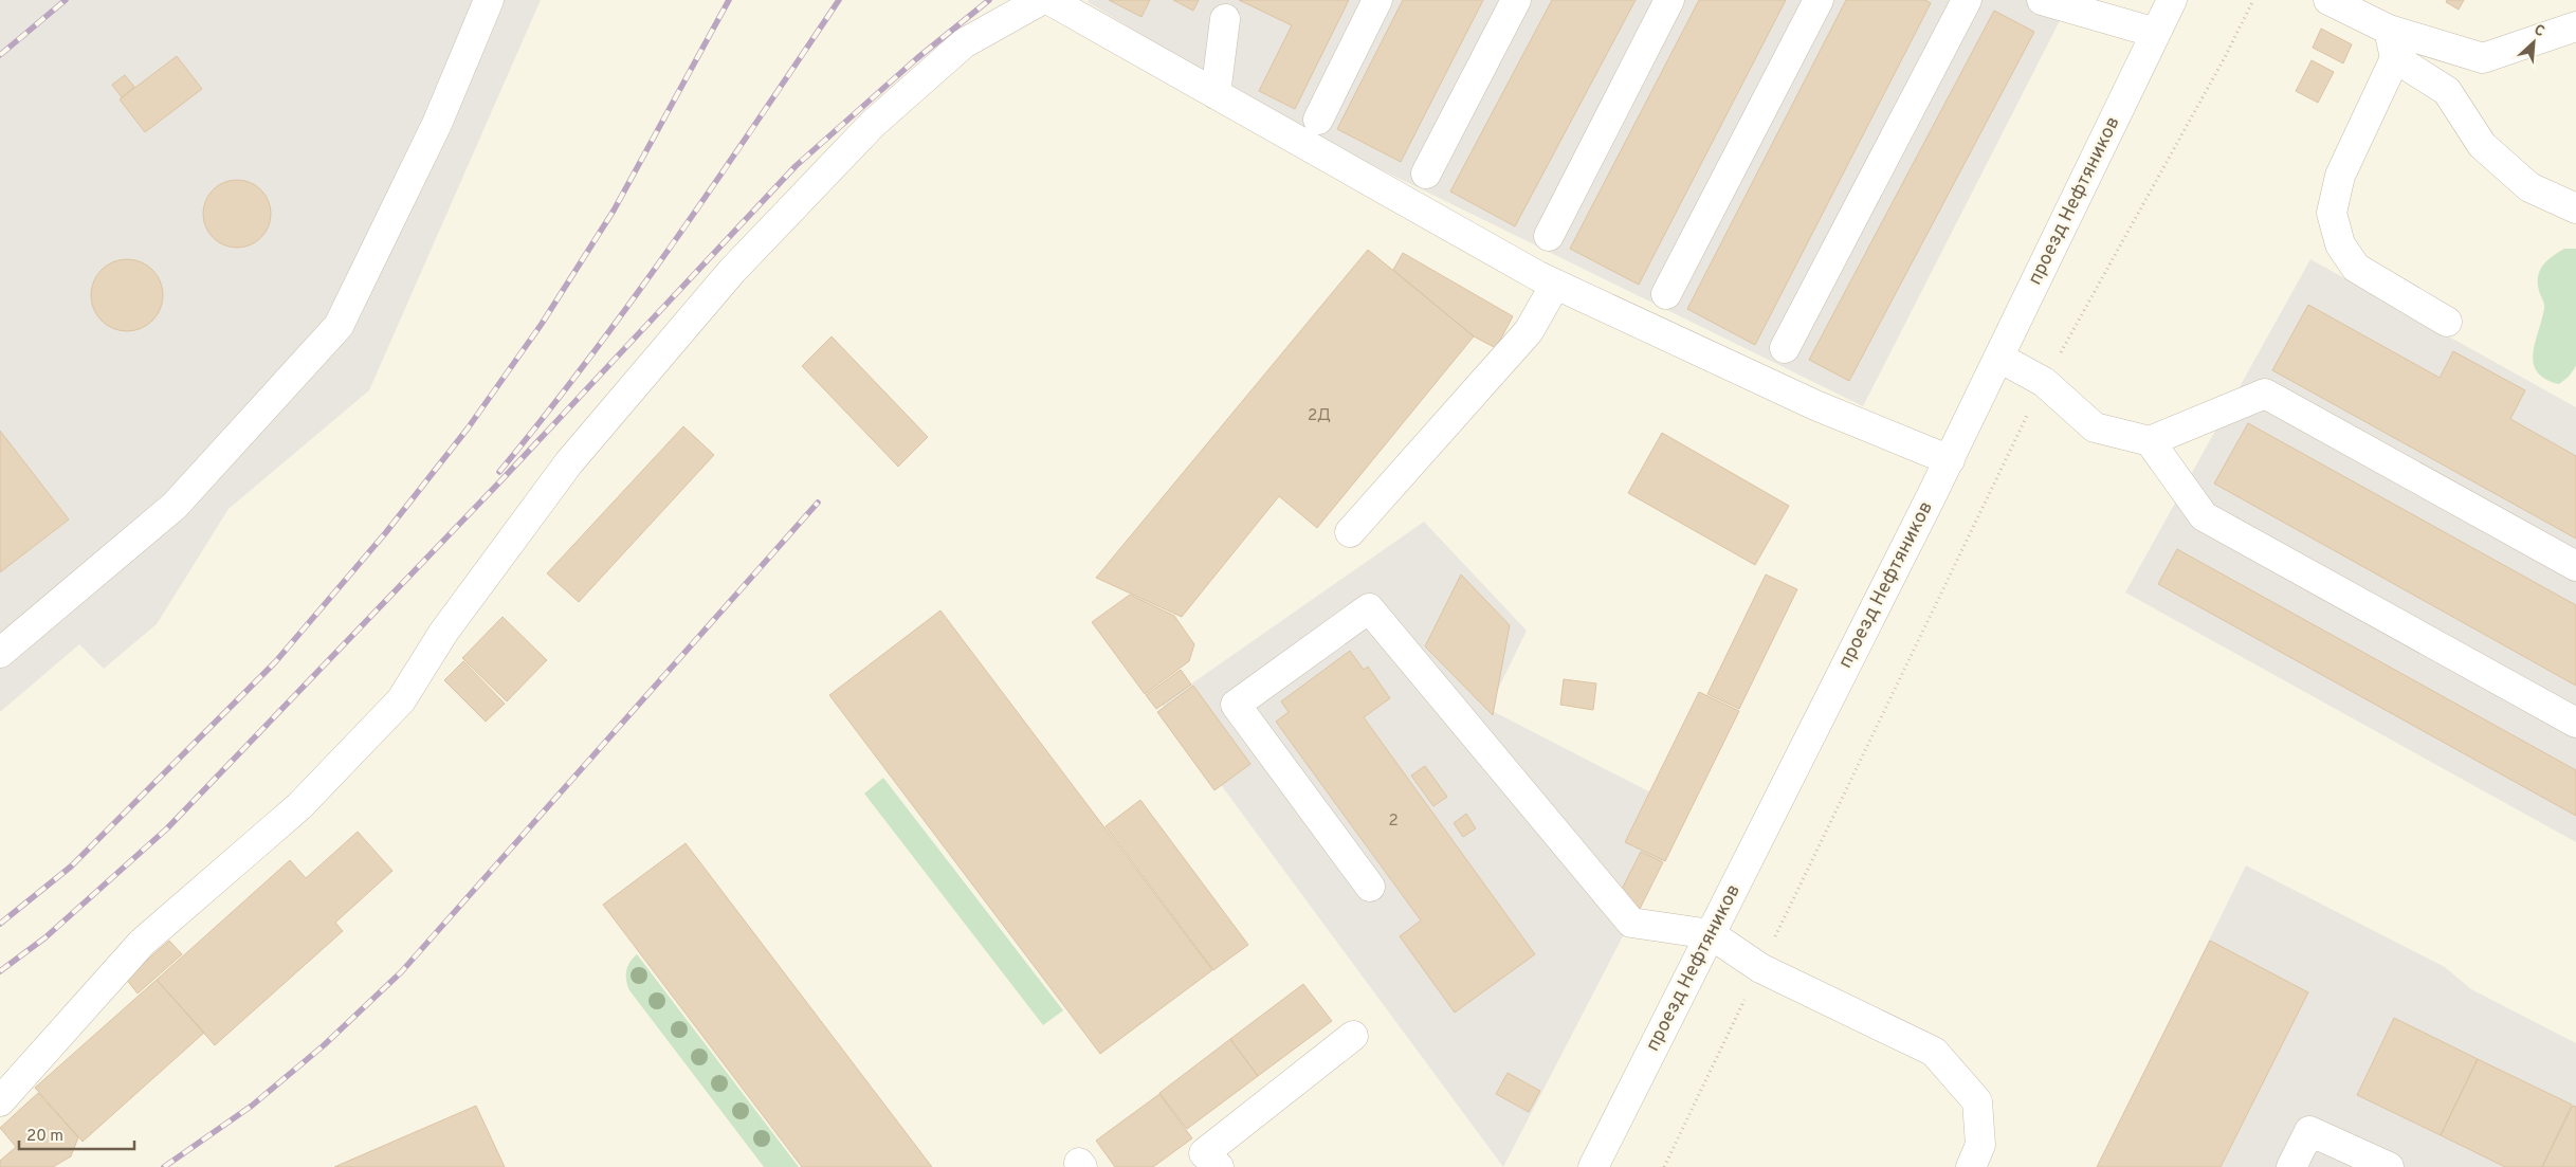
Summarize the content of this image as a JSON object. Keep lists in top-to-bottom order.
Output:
{
  "streets": {
    "street": ["проезд Нефтяников"]
  },
  "house_numbers": ["2Д", "2"],
  "scale_bar": "20 m",
  "north": "top right"
}
